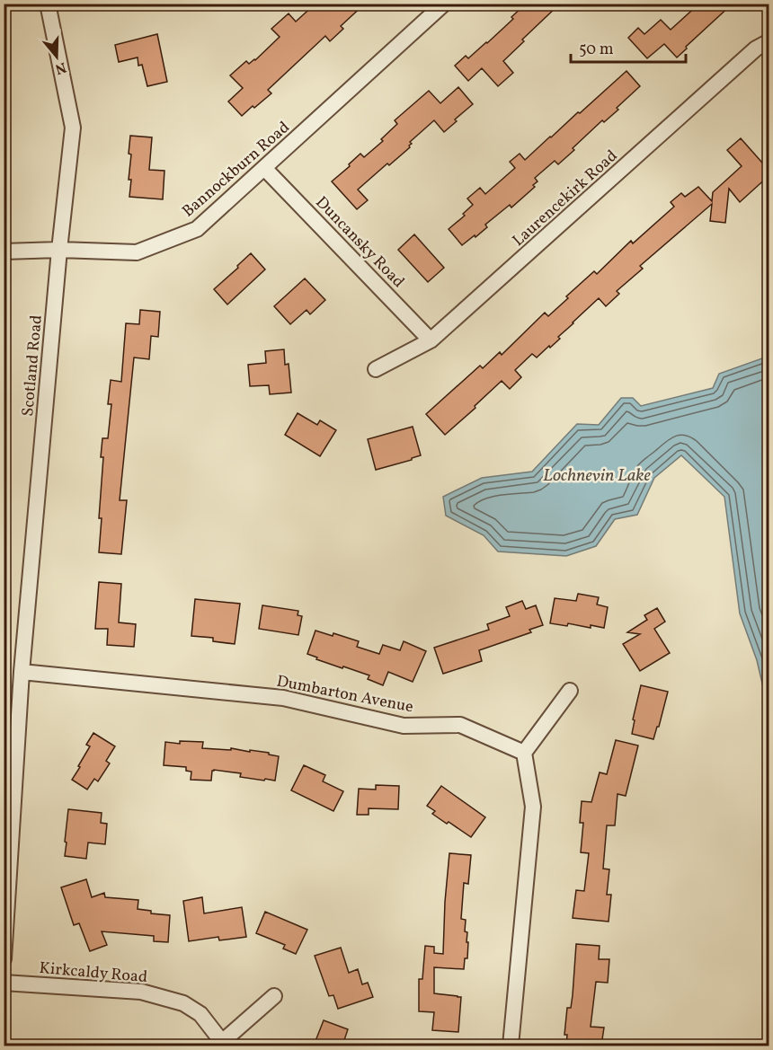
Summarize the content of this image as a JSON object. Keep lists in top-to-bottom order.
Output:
{
  "streets": {
    "street": [
      "Bannockburn Road",
      "Laurencekirk Road",
      "Duncansky Road",
      "Scotland Road",
      "Dumbarton Avenue",
      "Kirkcaldy Road"
    ]
  },
  "crossings": [
    ["Bannockburn Road", "Duncansky Road"],
    ["Bannockburn Road", "Scotland Road"],
    ["Laurencekirk Road", "Duncansky Road"],
    ["Scotland Road", "Dumbarton Avenue"]
  ],
  "water": ["Lochnevin Lake"],
  "scale_bar": "50 m",
  "north": "bottom"
}
